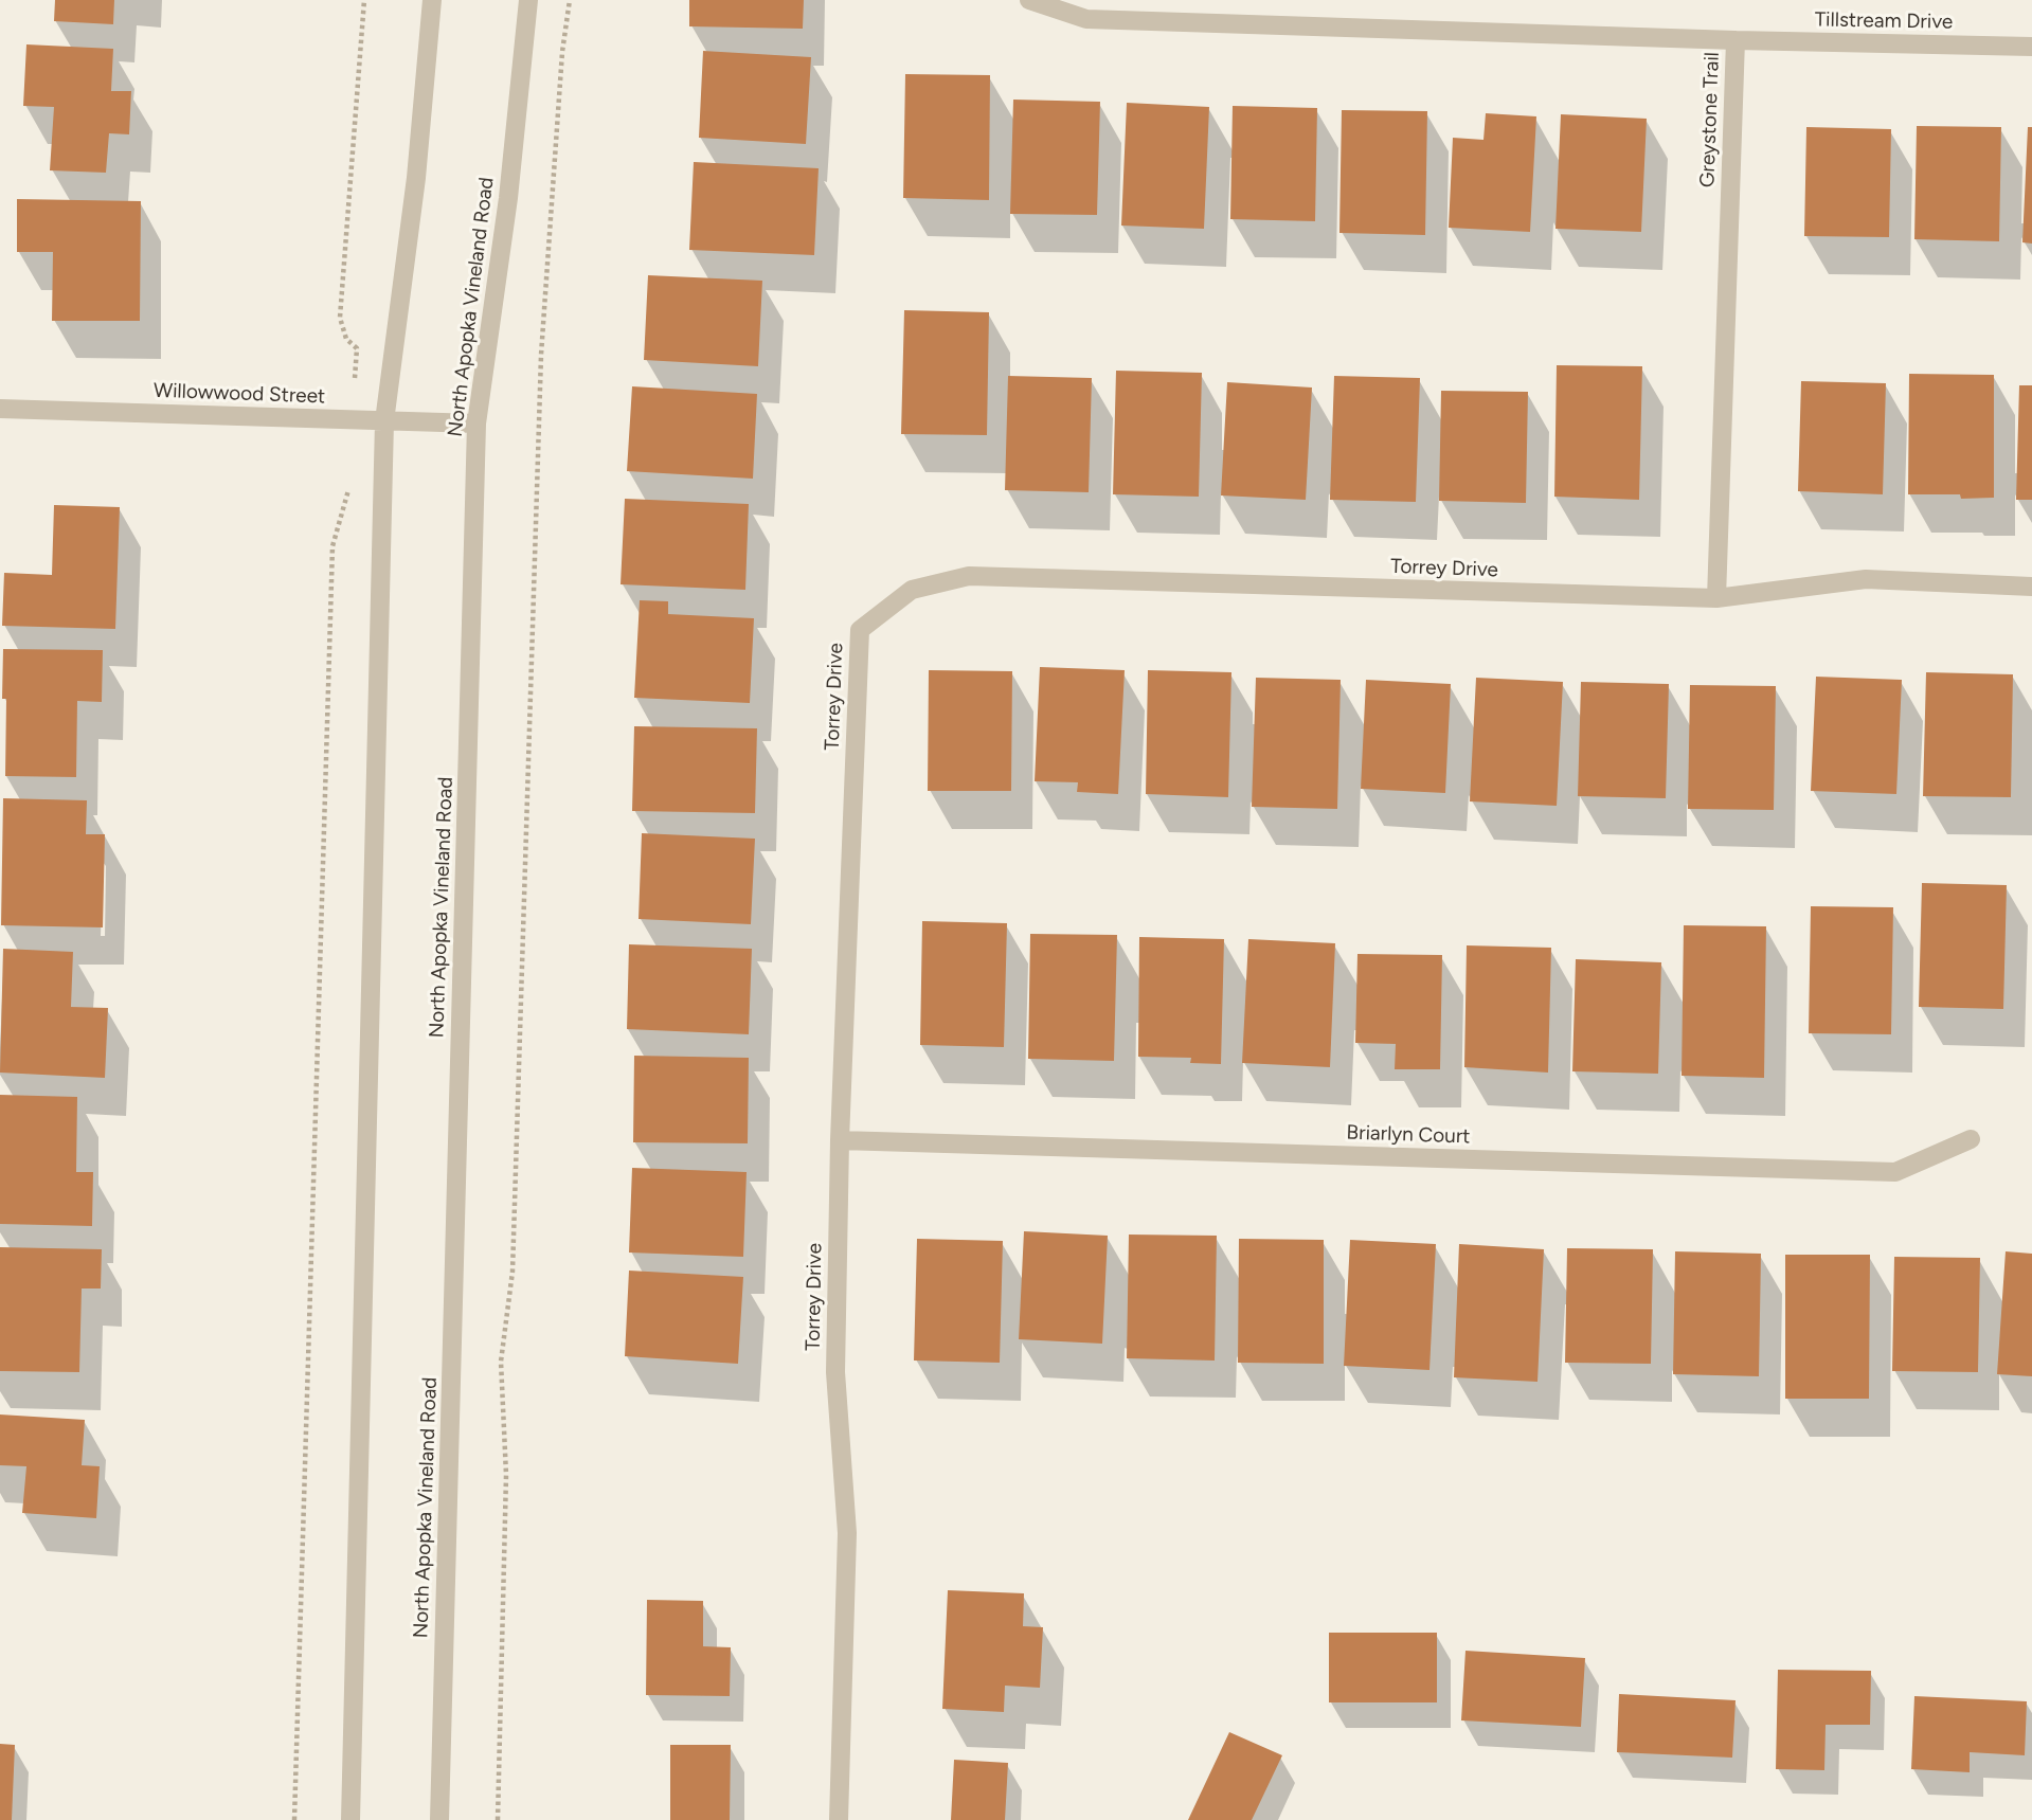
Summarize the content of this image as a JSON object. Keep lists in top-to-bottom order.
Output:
{
  "streets": {
    "street": [
      "Tillstream Drive",
      "Greystone Trail",
      "North Apopka Vineland Road",
      "Willowwood Street",
      "Torrey Drive",
      "Briarlyn Court"
    ]
  },
  "crossings": [
    ["Tillstream Drive", "Greystone Trail"],
    ["Greystone Trail", "Torrey Drive"],
    ["North Apopka Vineland Road", "Willowwood Street"],
    ["Torrey Drive", "Briarlyn Court"]
  ]
}
